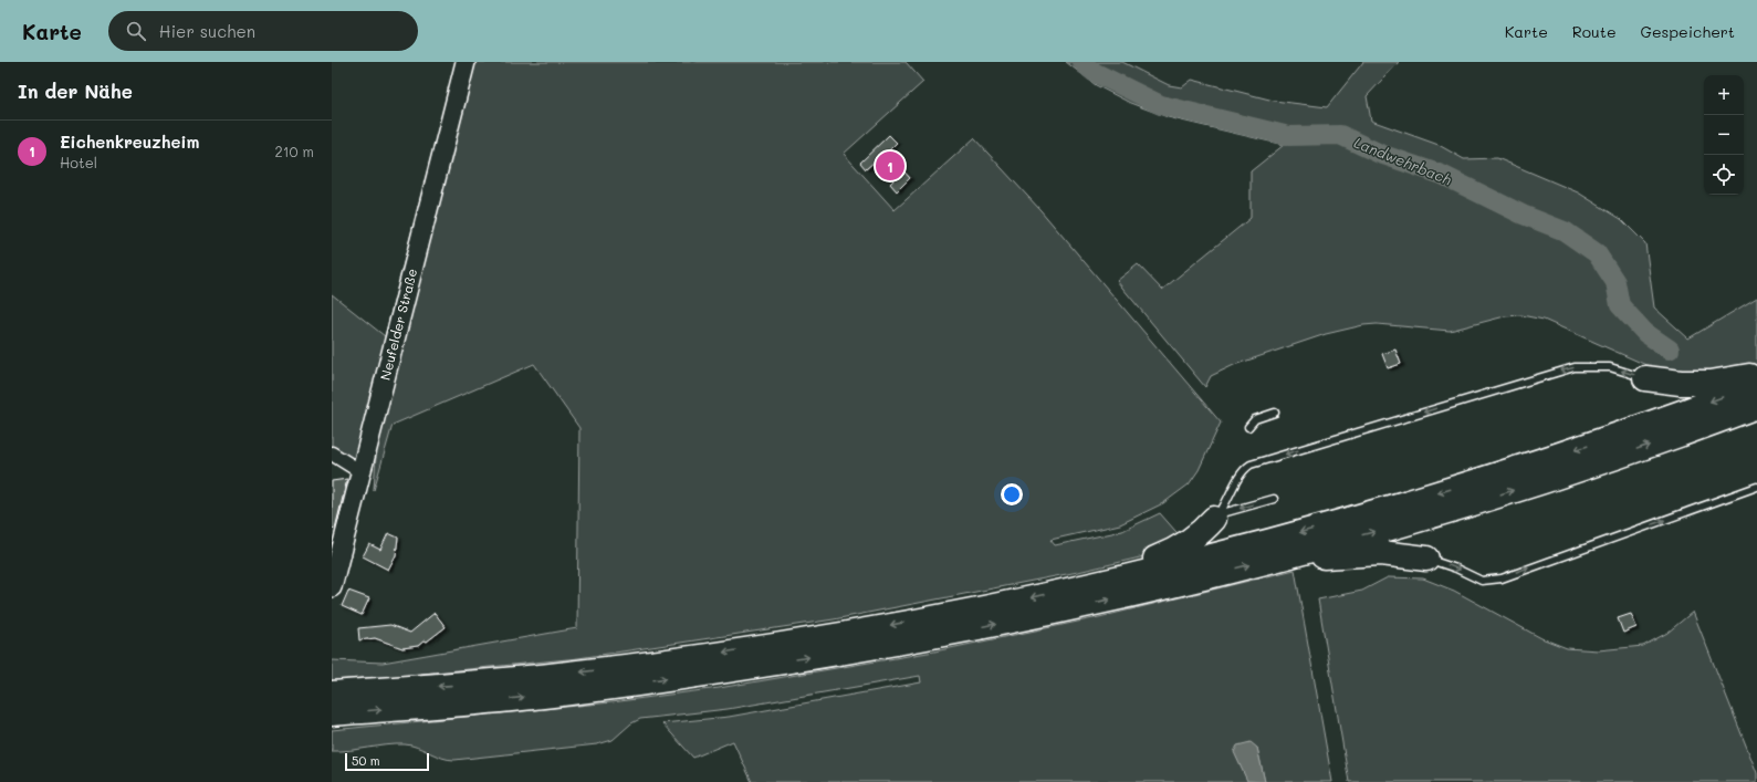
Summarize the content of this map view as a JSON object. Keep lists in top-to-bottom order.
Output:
{
  "streets": {
    "main road": ["Neufelder Straße"]
  },
  "water": ["Landwehrbach"],
  "scale_bar": "50 m",
  "page": {
    "header": "Karte",
    "search": "Hier suchen",
    "nav": ["Karte", "Route", "Gespeichert"],
    "heading": "In der Nähe",
    "map_buttons": ["+", "−"],
    "list": [
      {
        "mark": "1",
        "name": "Eichenkreuzheim",
        "note": "Hotel",
        "value": "210 m"
      }
    ],
    "pins": "1",
    "scale": "50 m"
  }
}
